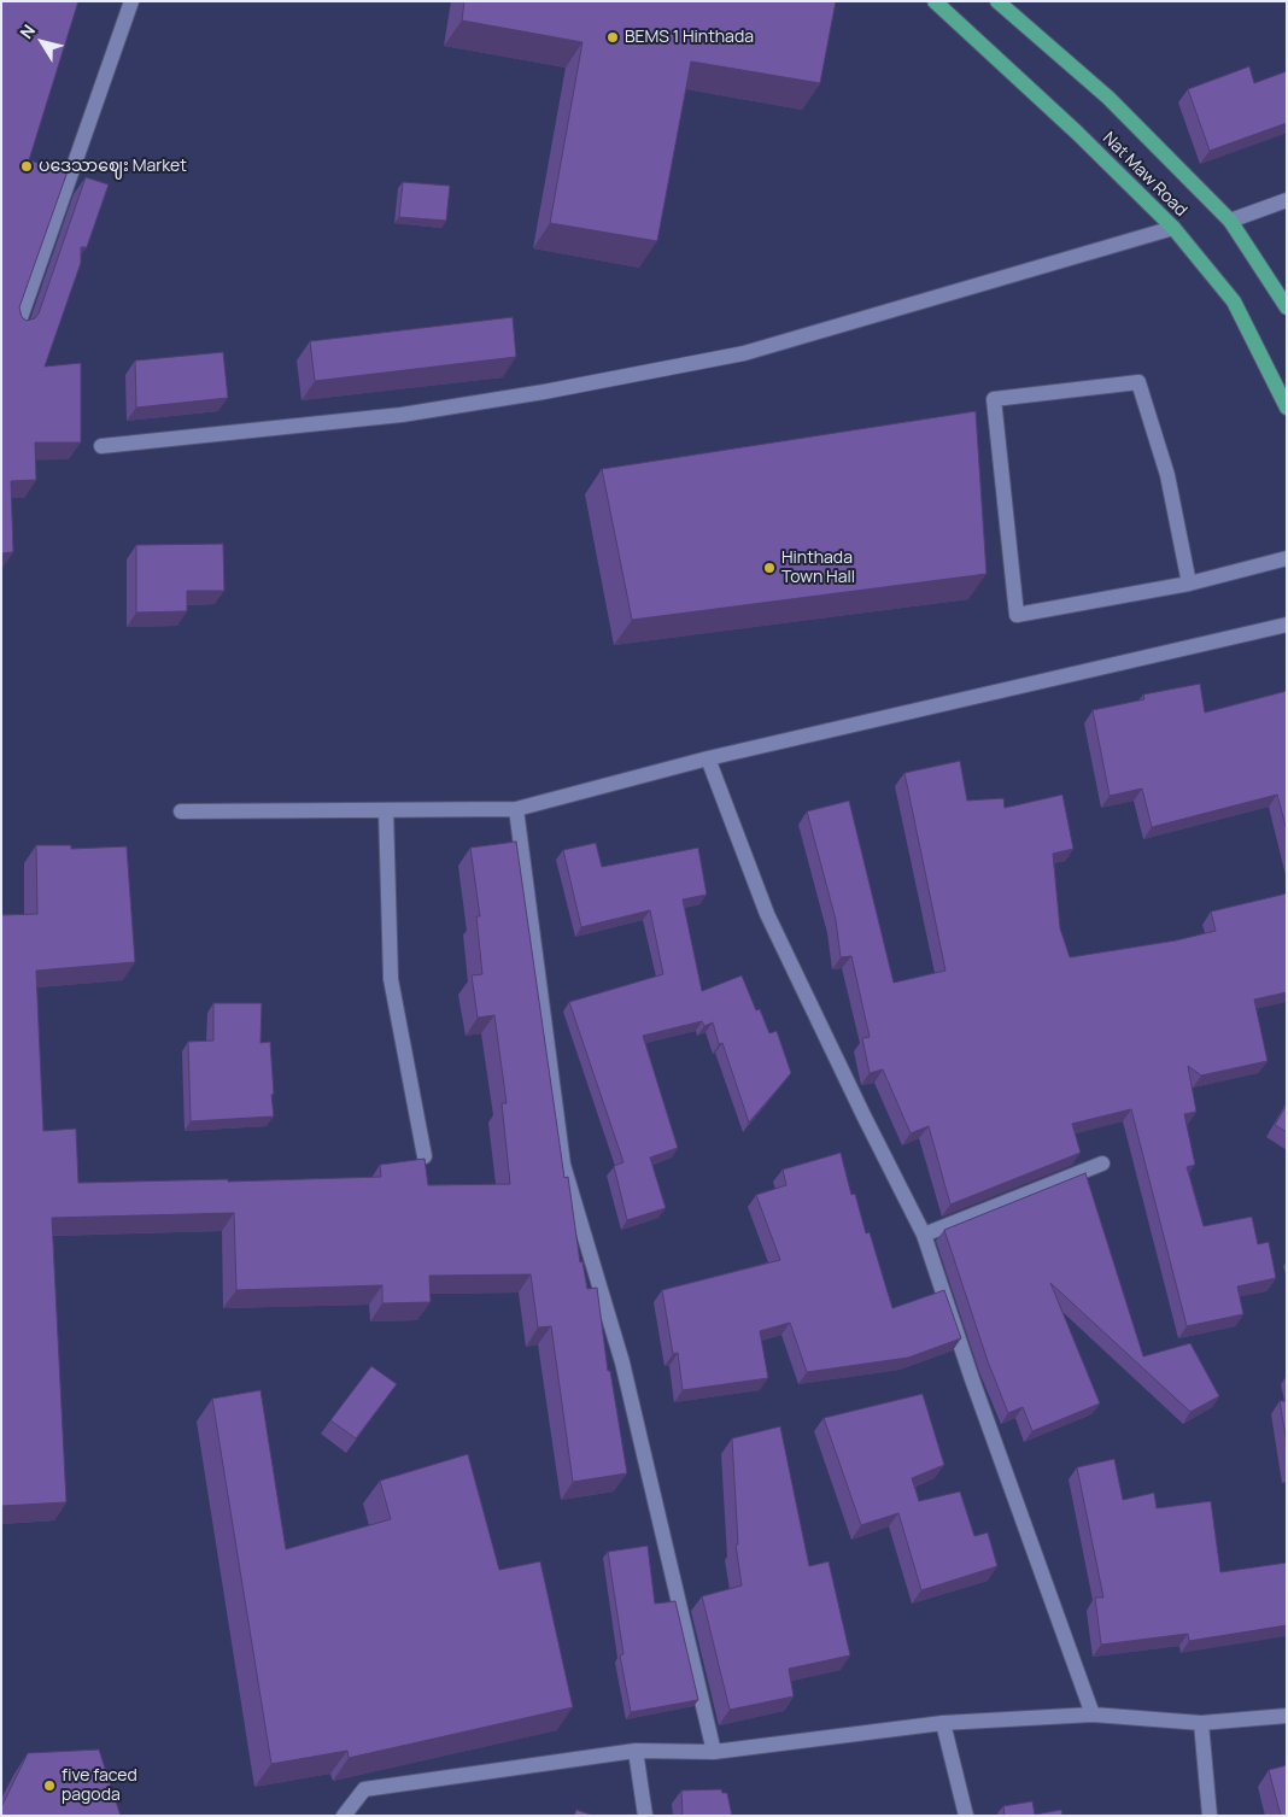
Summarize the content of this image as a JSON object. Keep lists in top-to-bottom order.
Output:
{
  "streets": {
    "main road": ["Nat Maw Road"]
  },
  "places": [
    "BEMS 1 Hinthada",
    "ပဒေသာဈေး Market",
    "Hinthada Town Hall",
    "five faced pagoda"
  ],
  "north": "top left"
}
